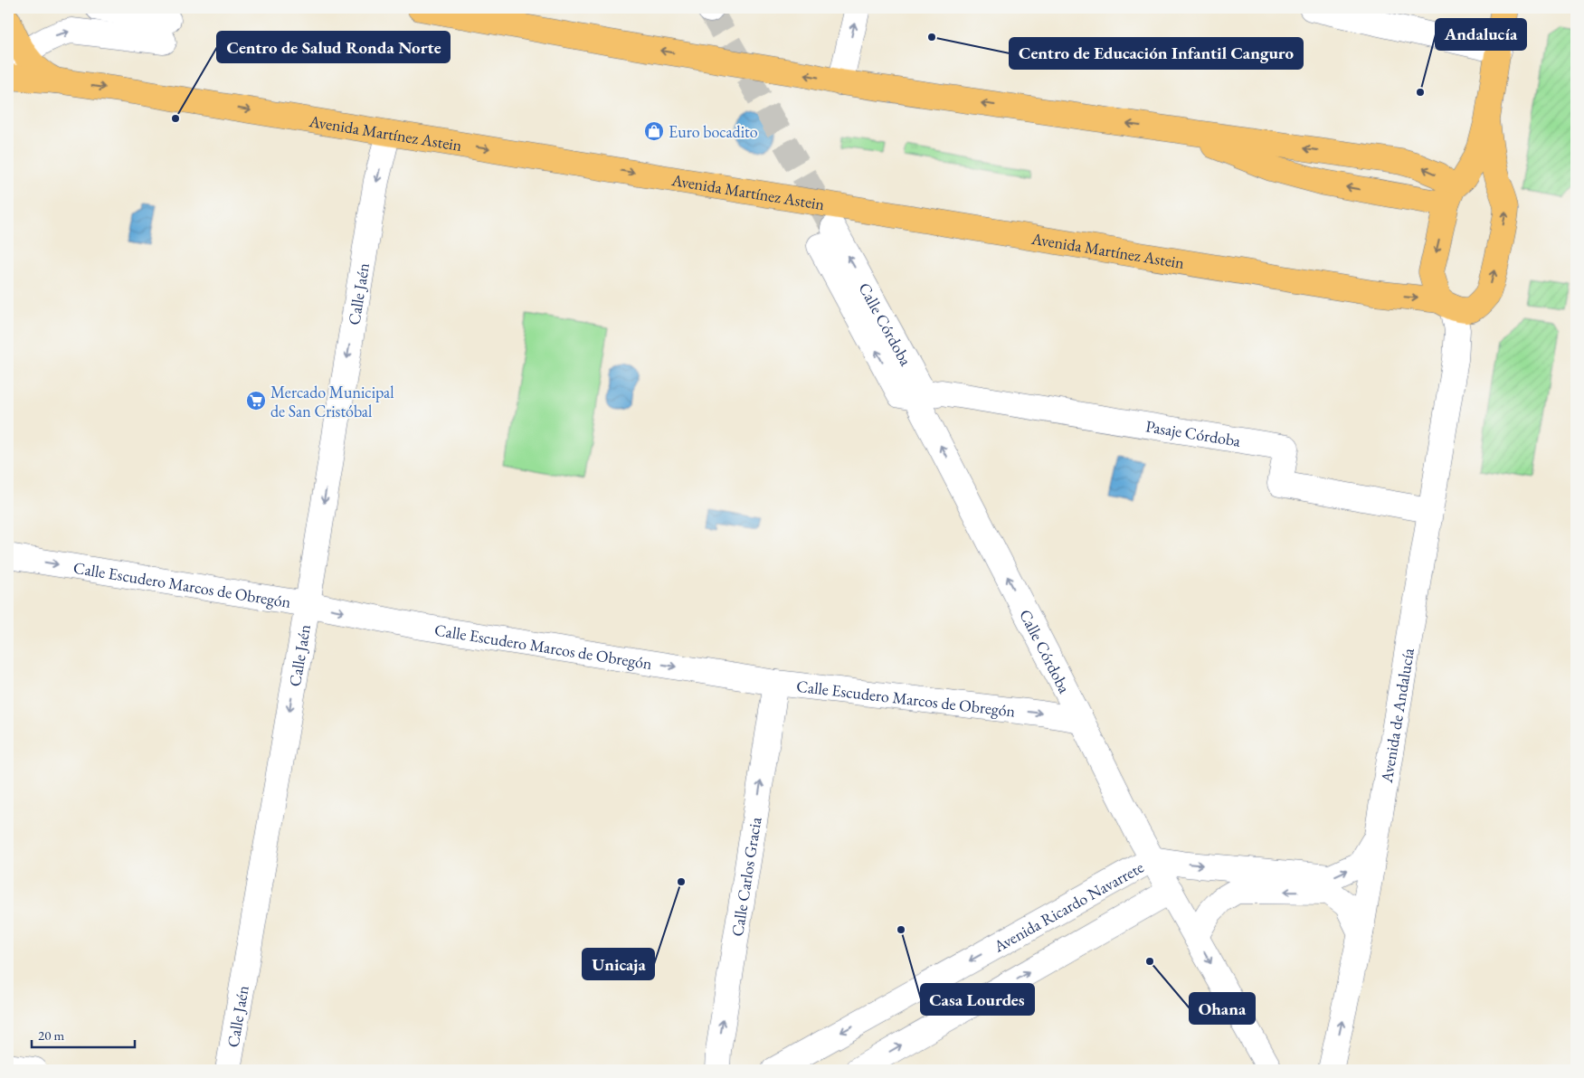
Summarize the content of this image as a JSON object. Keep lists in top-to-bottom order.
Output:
{
  "streets": {
    "main road": ["Avenida Martínez Astein", "Avenida de Andalucía"],
    "street": [
      "Calle Jaén",
      "Calle Córdoba",
      "Pasaje Córdoba",
      "Calle Escudero Marcos de Obregón",
      "Calle Carlos Gracia",
      "Avenida Ricardo Navarrete"
    ]
  },
  "crossings": [
    ["Avenida Martínez Astein", "Calle Jaén"],
    ["Avenida Martínez Astein", "Avenida de Andalucía"],
    ["Calle Jaén", "Calle Escudero Marcos de Obregón"],
    ["Calle Córdoba", "Pasaje Córdoba"],
    ["Calle Córdoba", "Calle Escudero Marcos de Obregón"],
    ["Calle Córdoba", "Avenida Ricardo Navarrete"],
    ["Pasaje Córdoba", "Avenida de Andalucía"],
    ["Calle Escudero Marcos de Obregón", "Calle Carlos Gracia"],
    ["Avenida de Andalucía", "Avenida Ricardo Navarrete"]
  ],
  "one_way": ["Calle Jaén", "Calle Escudero Marcos de Obregón", "Calle Carlos Gracia"],
  "places": {
    "other": [
      "Centro de Educación Infantil Canguro",
      "Andalucía",
      "Centro de Salud Ronda Norte",
      "Unicaja",
      "Casa Lourdes",
      "Ohana"
    ],
    "shop": ["Euro bocadito"],
    "supermarket": ["Mercado Municipal de San Cristóbal"]
  },
  "scale_bar": "20 m"
}
